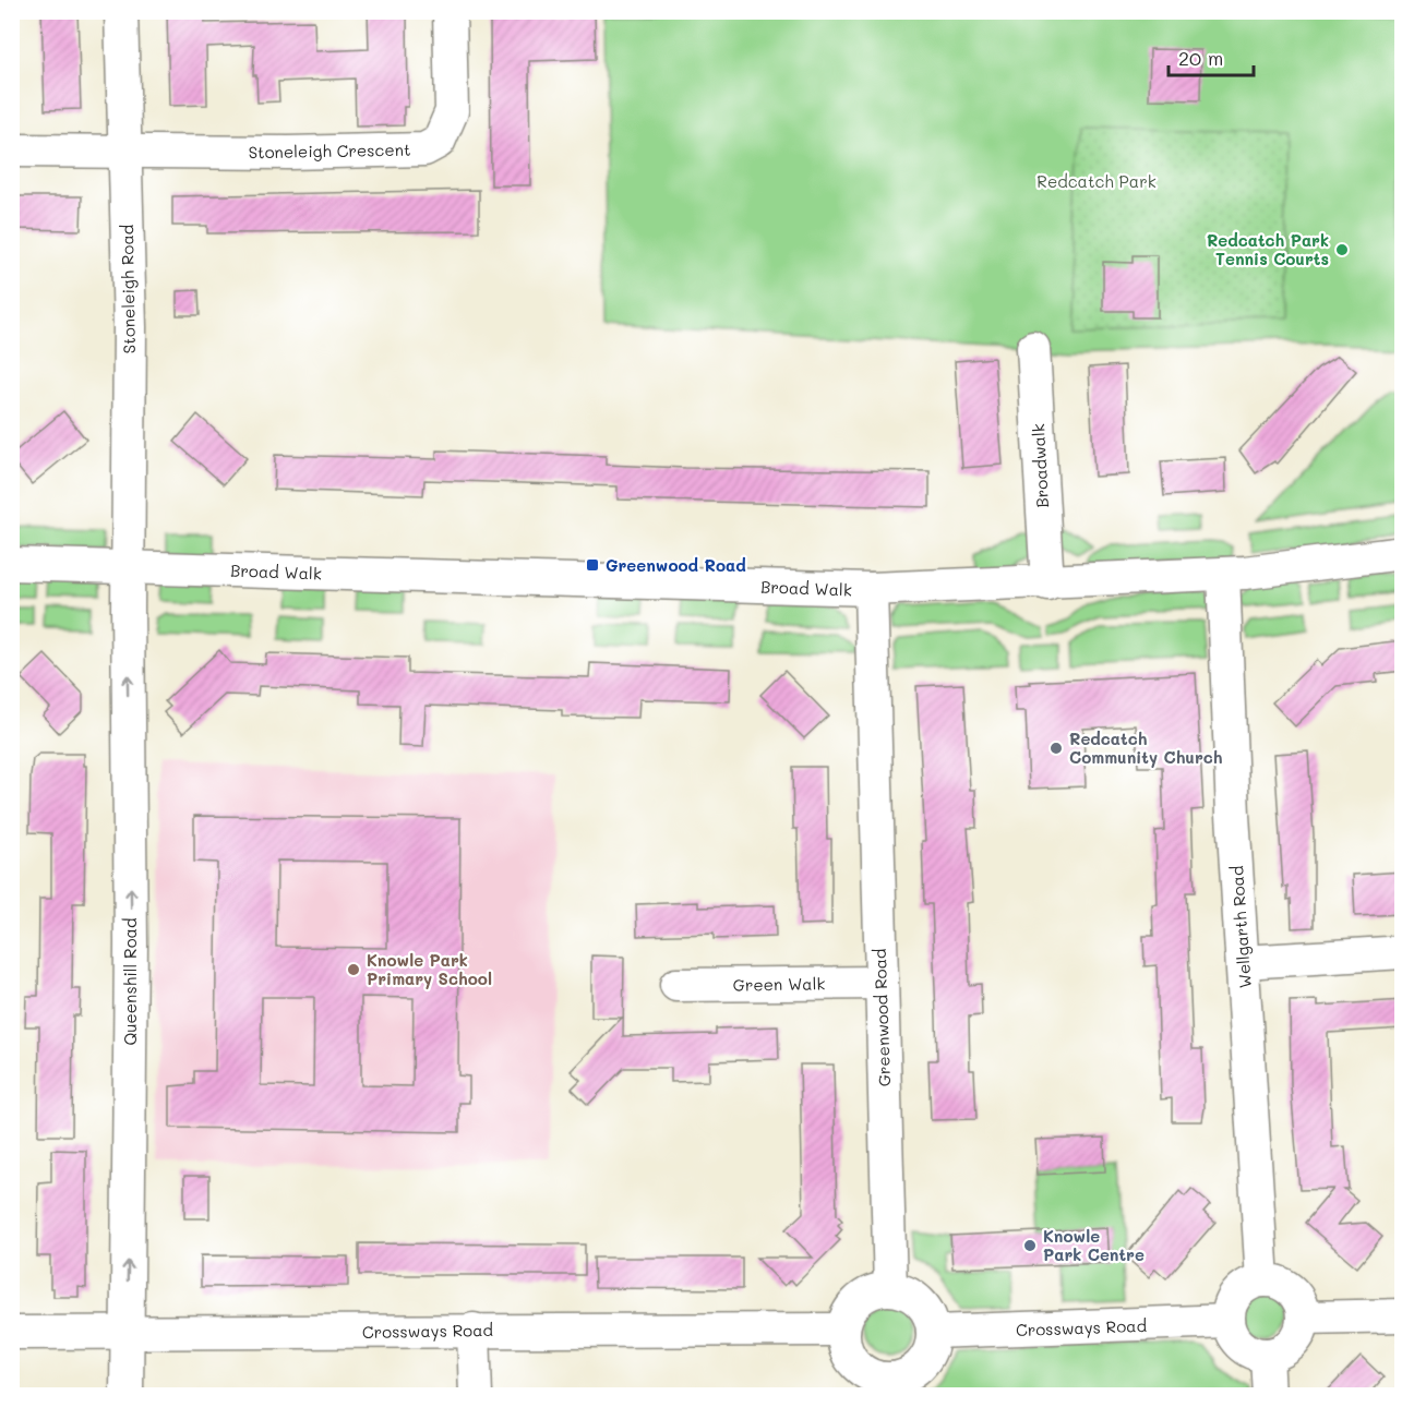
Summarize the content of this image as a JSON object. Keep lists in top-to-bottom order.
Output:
{
  "streets": {
    "street": [
      "Stoneleigh Crescent",
      "Stoneleigh Road",
      "Broadwalk",
      "Broad Walk",
      "Wellgarth Road",
      "Queenshill Road",
      "Green Walk",
      "Greenwood Road",
      "Crossways Road"
    ]
  },
  "crossings": [
    ["Stoneleigh Crescent", "Stoneleigh Road"],
    ["Stoneleigh Road", "Broad Walk"],
    ["Stoneleigh Road", "Queenshill Road"],
    ["Broadwalk", "Broad Walk"],
    ["Broad Walk", "Wellgarth Road"],
    ["Broad Walk", "Queenshill Road"],
    ["Broad Walk", "Greenwood Road"],
    ["Wellgarth Road", "Crossways Road"],
    ["Queenshill Road", "Crossways Road"],
    ["Green Walk", "Greenwood Road"],
    ["Greenwood Road", "Crossways Road"]
  ],
  "one_way": ["Queenshill Road"],
  "parks": ["Redcatch Park"],
  "places": {
    "other": [
      "Redcatch Park Tennis Courts",
      "Redcatch Community Church",
      "Knowle Park Primary School",
      "Knowle Park Centre"
    ],
    "transit": ["Greenwood Road"]
  },
  "scale_bar": "20 m"
}
